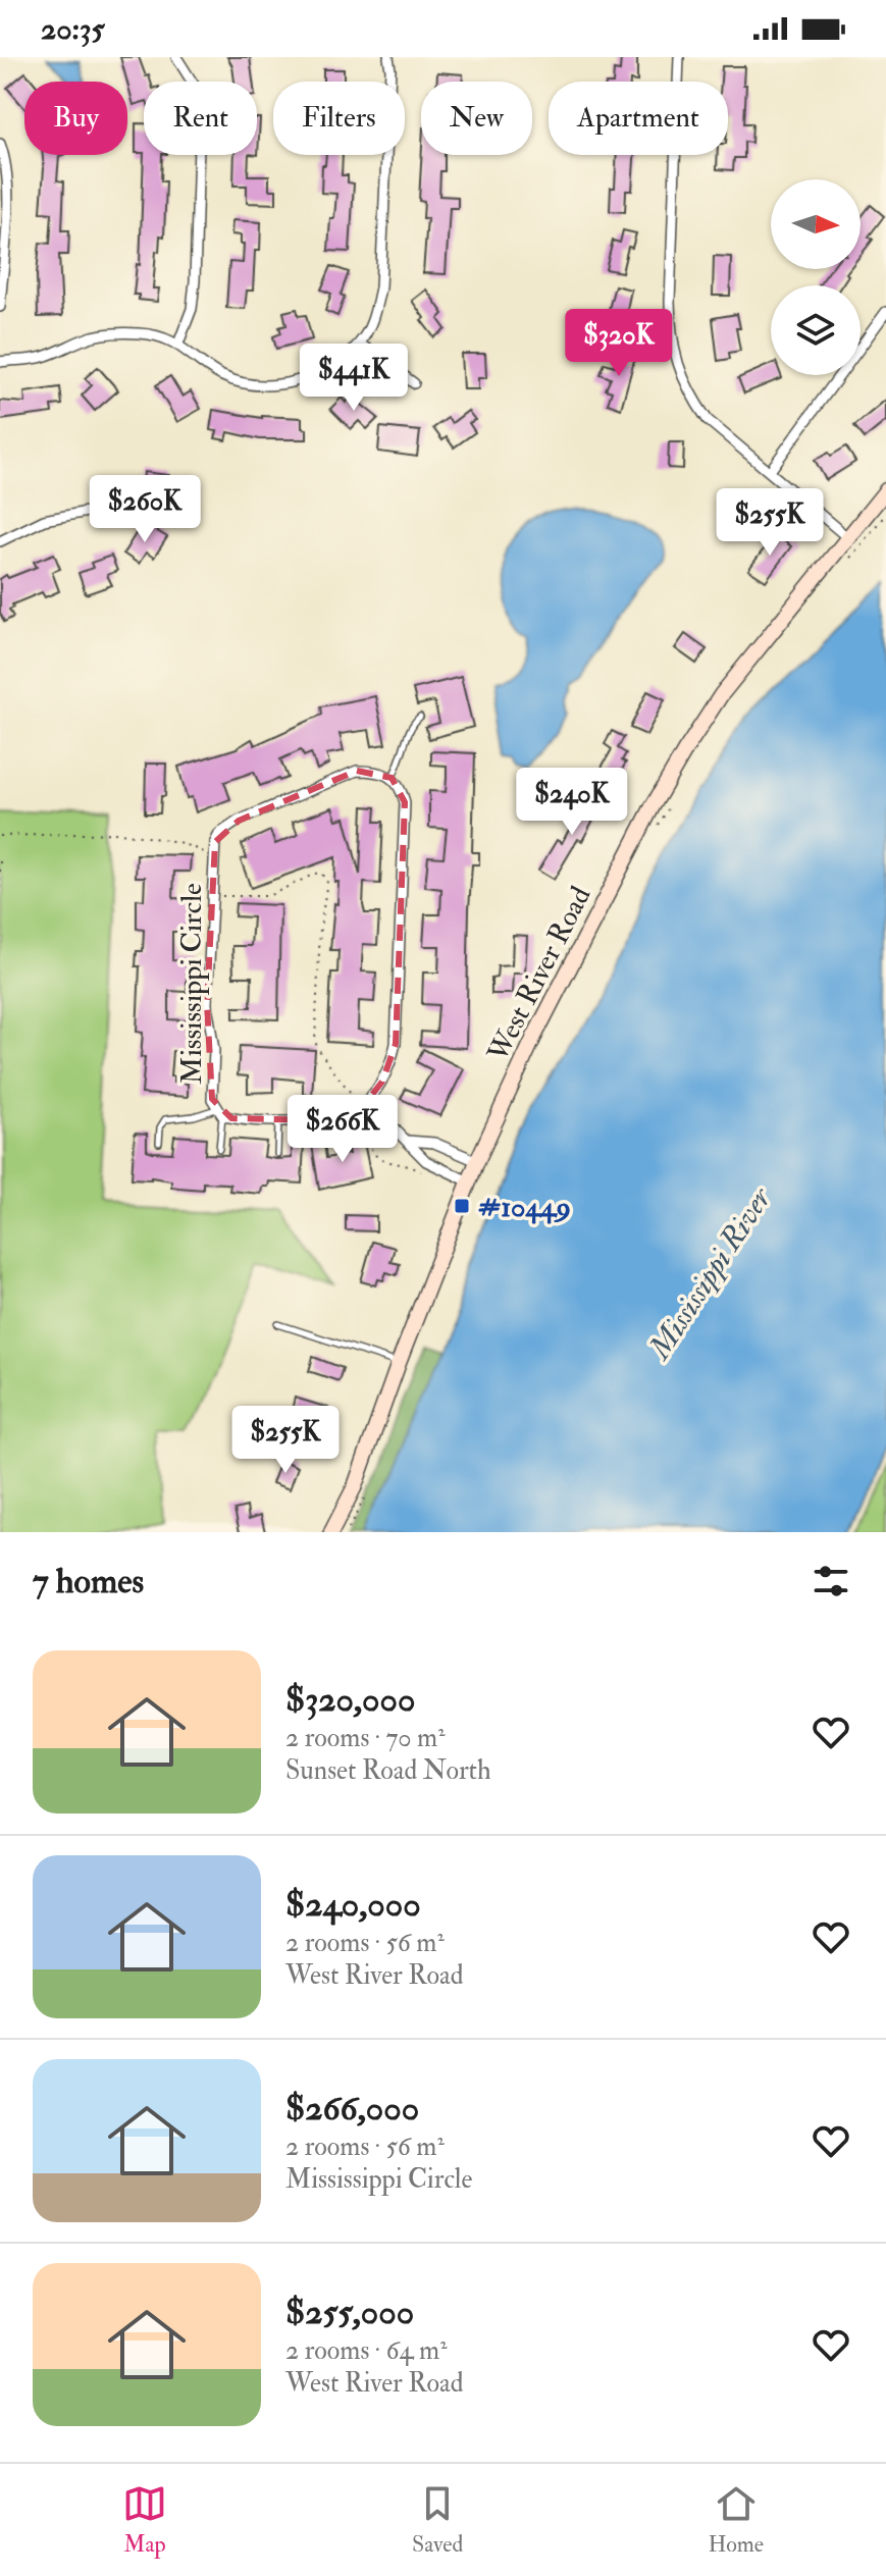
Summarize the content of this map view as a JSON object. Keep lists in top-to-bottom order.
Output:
{
  "streets": {
    "street": ["West River Road", "Mississippi Circle"]
  },
  "water": ["Mississippi River"],
  "places": {
    "transit": ["#10449"]
  },
  "north": "right",
  "page": {
    "status": "20:35",
    "chip": [
      "Buy",
      "Rent",
      "Filters",
      "New",
      "Apartment"
    ],
    "price": [
      "$320K",
      "$441K",
      "$260K",
      "$255K",
      "$240K",
      "$266K",
      "$255K"
    ],
    "heading": "7 homes",
    "list": [
      {
        "name": "$320,000",
        "note": "2 rooms · 70 m² · Sunset Road North"
      },
      {
        "name": "$240,000",
        "note": "2 rooms · 56 m² · West River Road"
      },
      {
        "name": "$266,000",
        "note": "2 rooms · 56 m² · Mississippi Circle"
      },
      {
        "name": "$255,000",
        "note": "2 rooms · 64 m² · West River Road"
      }
    ],
    "tabs": ["Map", "Saved", "Home"]
  }
}
